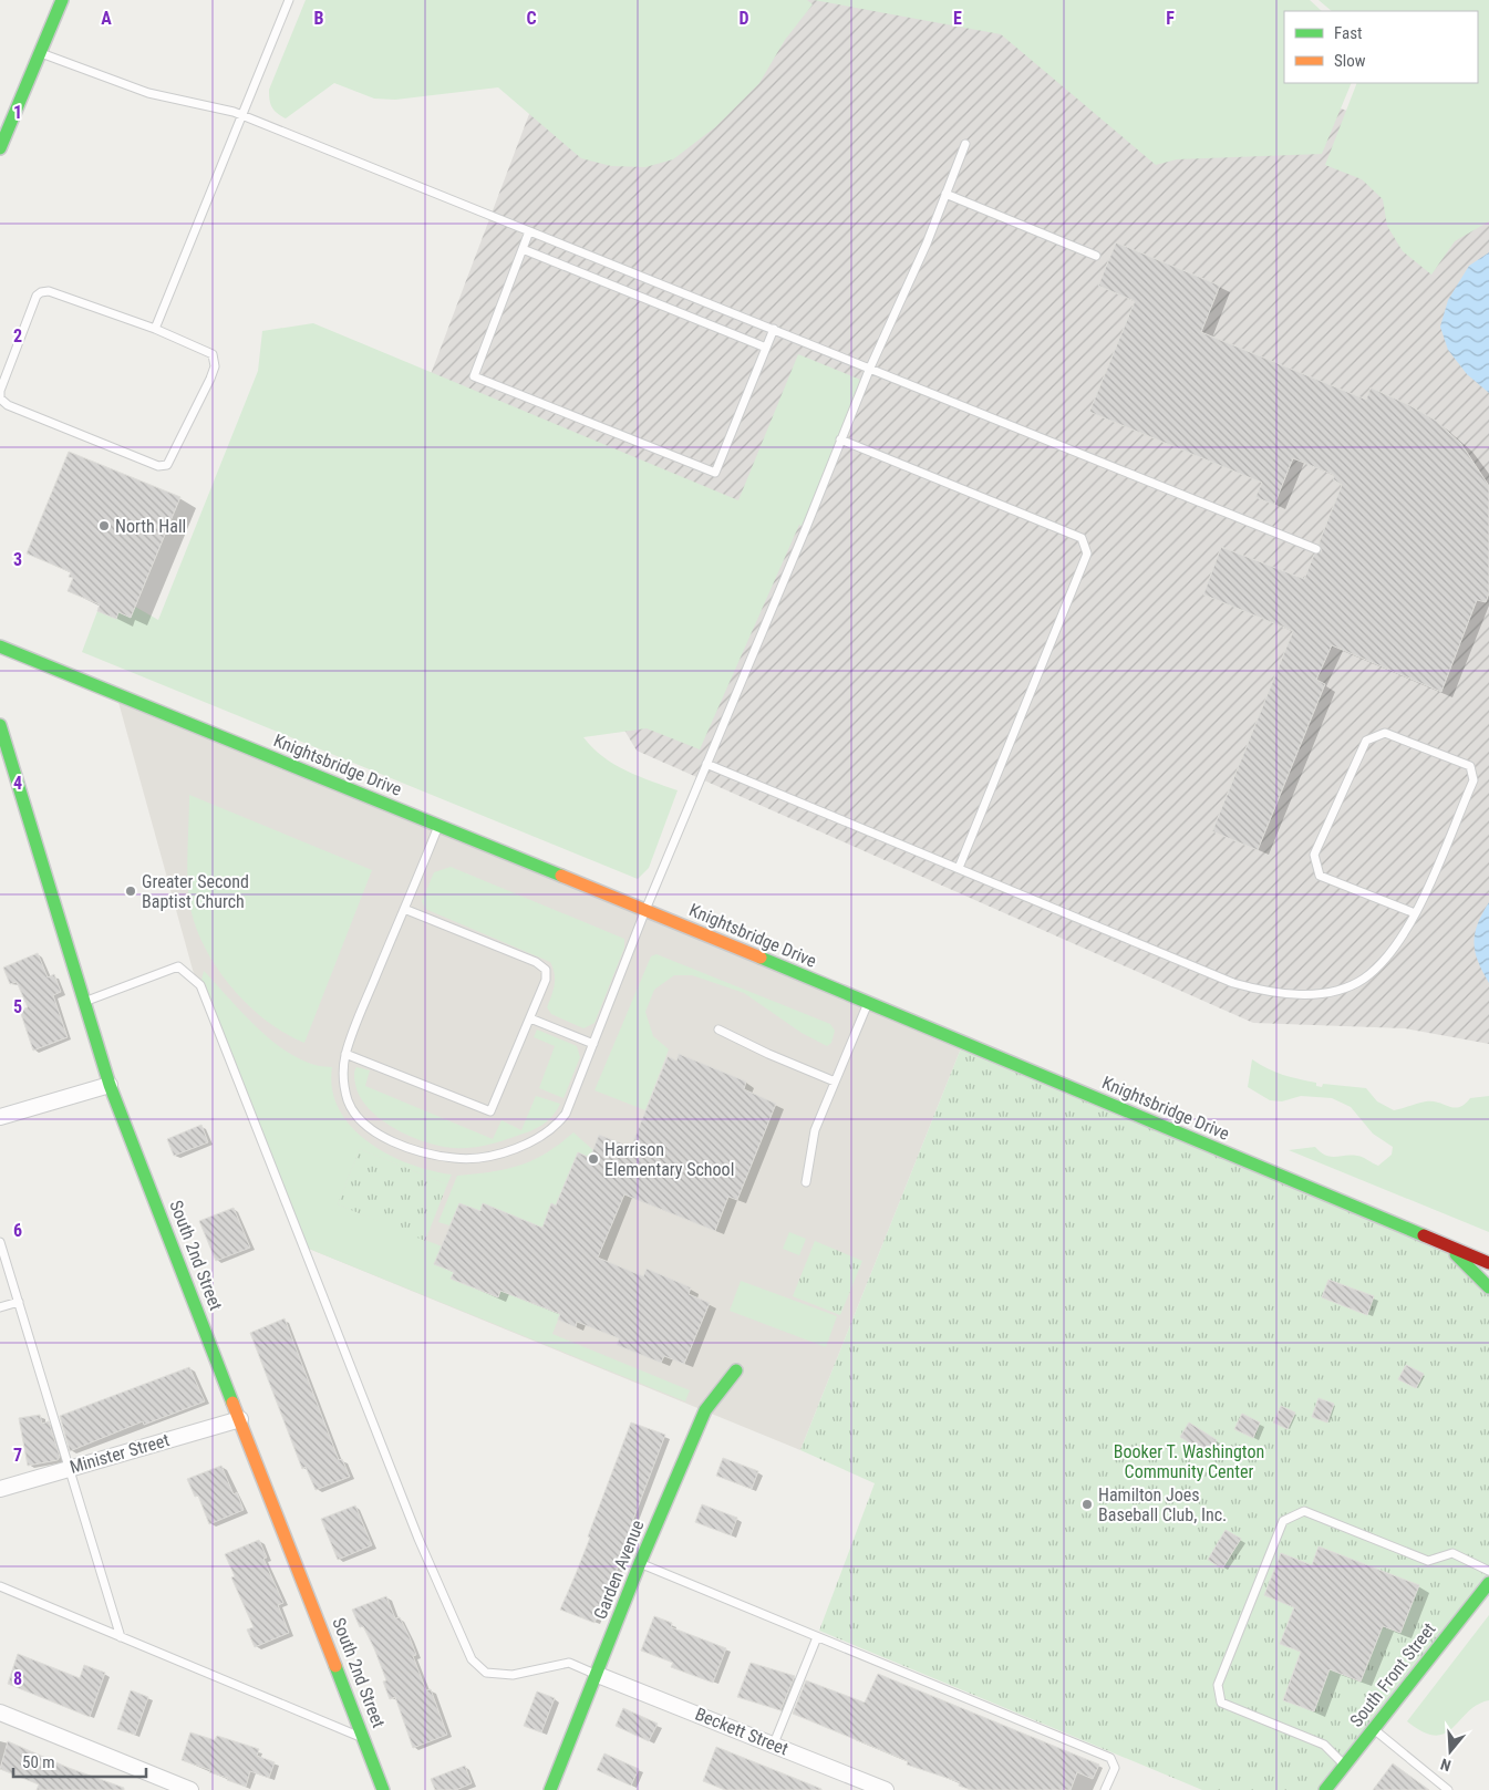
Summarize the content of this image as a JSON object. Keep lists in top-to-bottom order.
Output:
{
  "streets": {
    "street": [
      "Knightsbridge Drive",
      "South 2nd Street",
      "Minister Street",
      "Garden Avenue",
      "South Front Street",
      "Beckett Street"
    ]
  },
  "crossings": [
    ["South 2nd Street", "Minister Street"],
    ["Garden Avenue", "Beckett Street"]
  ],
  "parks": ["Booker T. Washington Community Center"],
  "places": [
    "North Hall",
    "Greater Second Baptist Church",
    "Harrison Elementary School",
    "Hamilton Joes Baseball Club, Inc."
  ],
  "legend": ["Fast", "Slow"],
  "scale_bar": "50 m",
  "north": "bottom",
  "grid": {
    "columns": [
      "A",
      "B",
      "C",
      "D",
      "E",
      "F"
    ],
    "rows": [
      "1",
      "2",
      "3",
      "4",
      "5",
      "6",
      "7",
      "8"
    ]
  }
}
